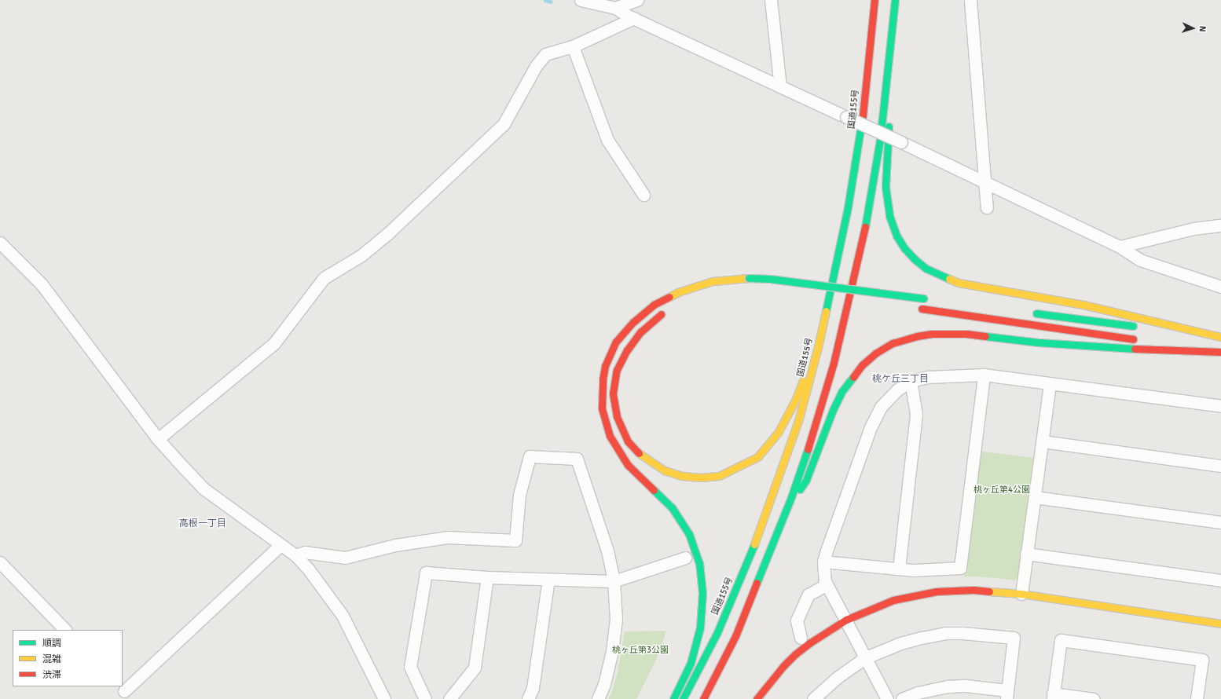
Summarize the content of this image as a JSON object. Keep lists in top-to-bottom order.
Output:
{
  "streets": {
    "main road": ["国道155号"]
  },
  "districts": ["桃ケ丘三丁目", "高根一丁目"],
  "parks": ["桃ヶ丘第4公園", "桃ヶ丘第3公園"],
  "legend": ["順調", "混雑", "渋滞"],
  "north": "right"
}
